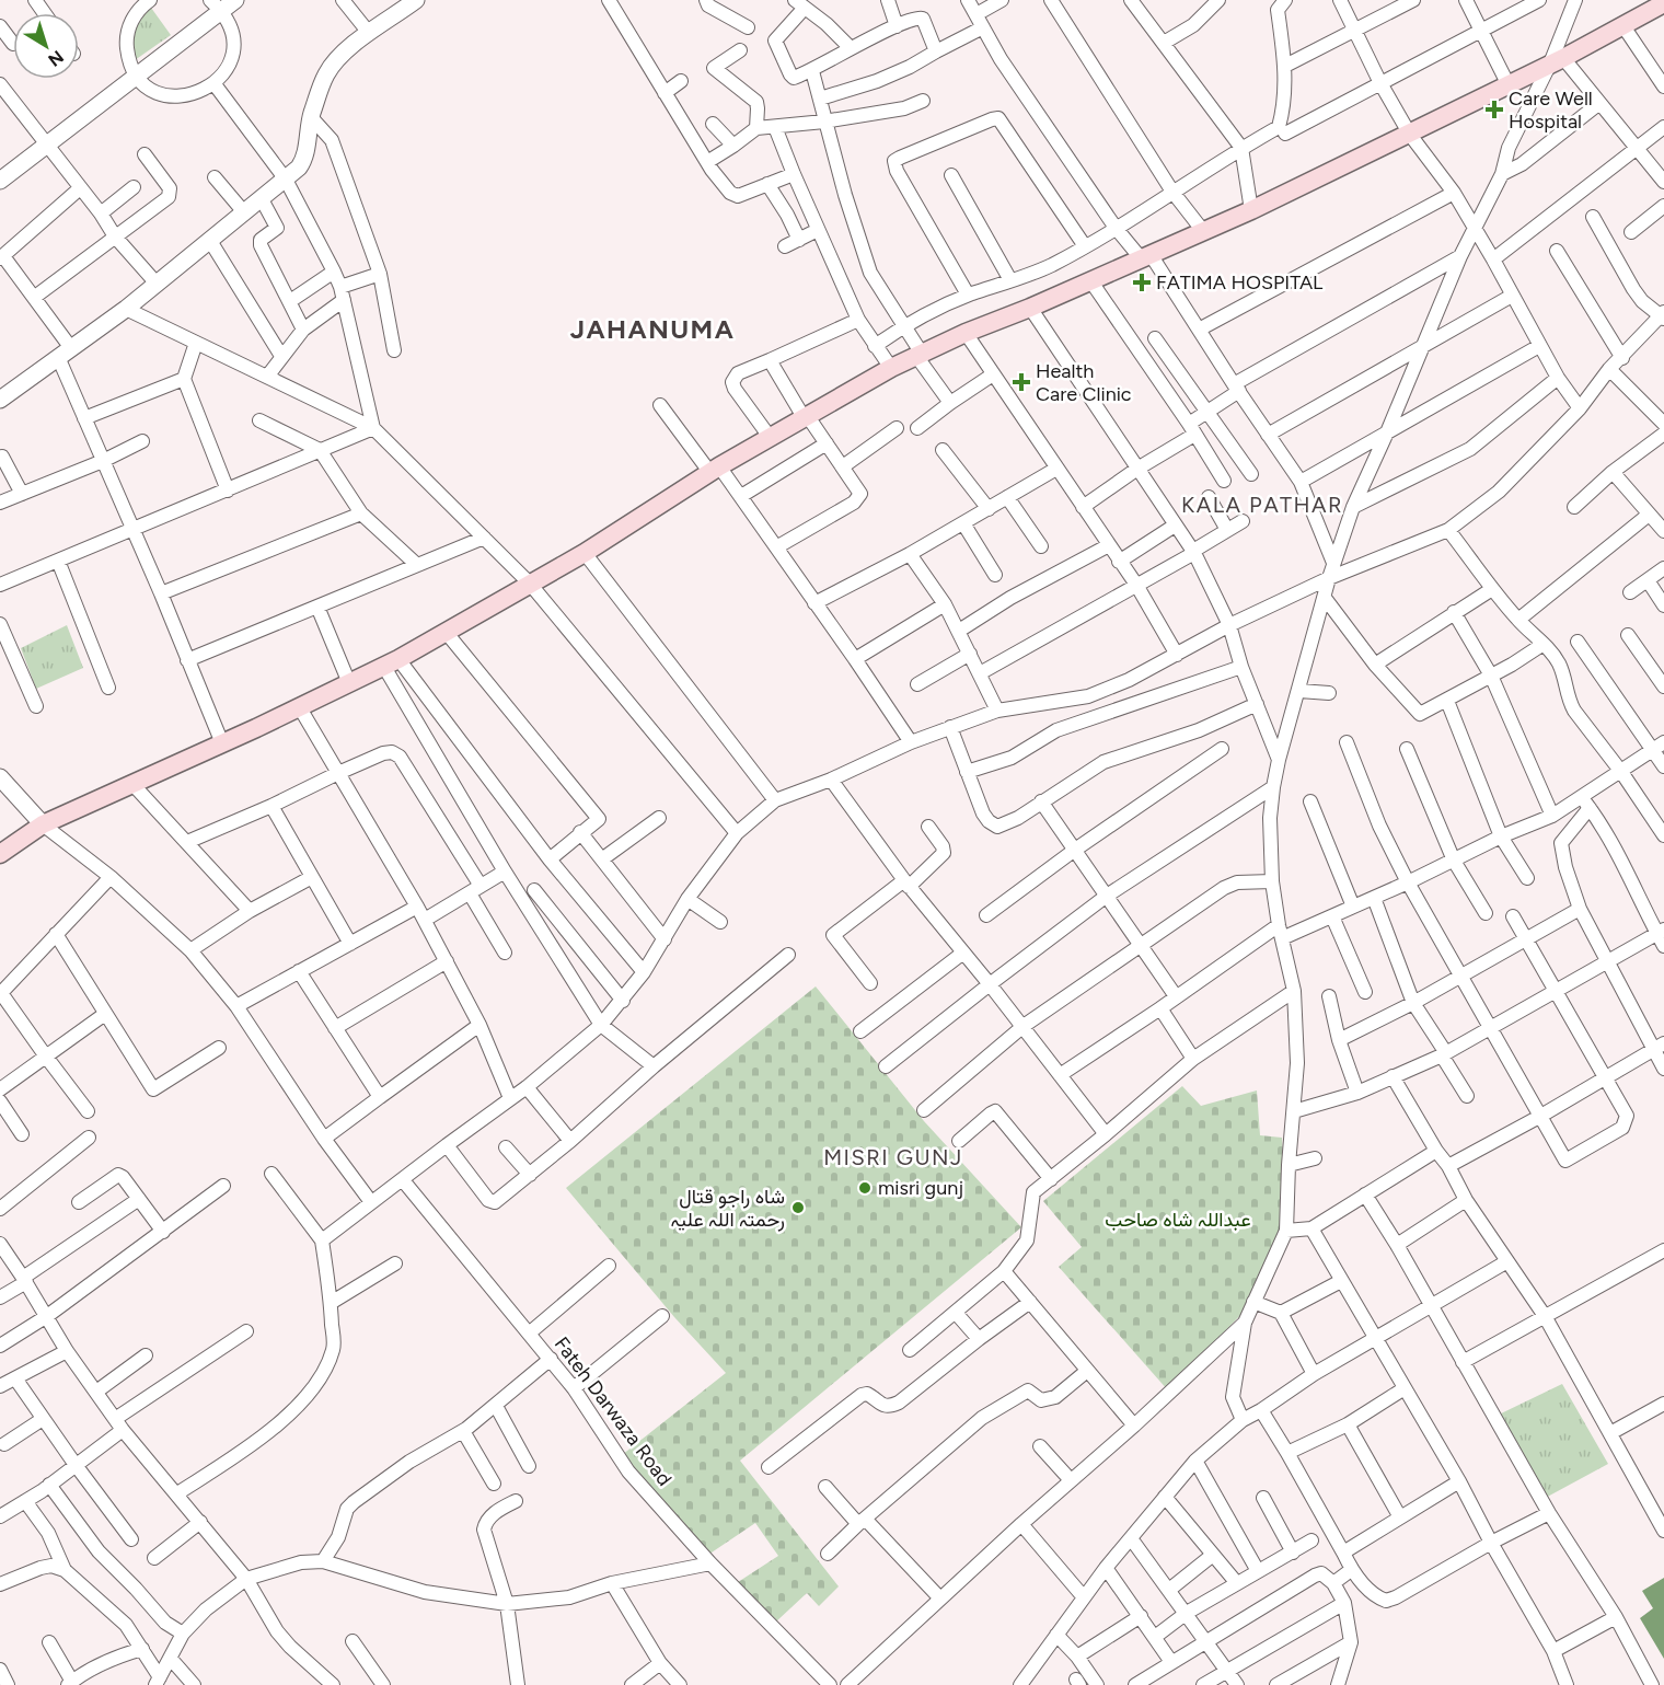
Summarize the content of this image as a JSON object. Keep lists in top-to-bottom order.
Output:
{
  "streets": {
    "street": ["Fateh Darwaza Road"]
  },
  "districts": ["JAHANUMA", "KALA PATHAR", "MISRI GUNJ"],
  "parks": ["عبداللہ شاہ صاحب"],
  "places": {
    "health": ["Care Well Hospital", "FATIMA HOSPITAL", "Health Care Clinic"],
    "other": ["misri gunj", "شاہ راجو قتال رحمتہ اللہ علیہ"]
  },
  "north": "bottom right"
}
